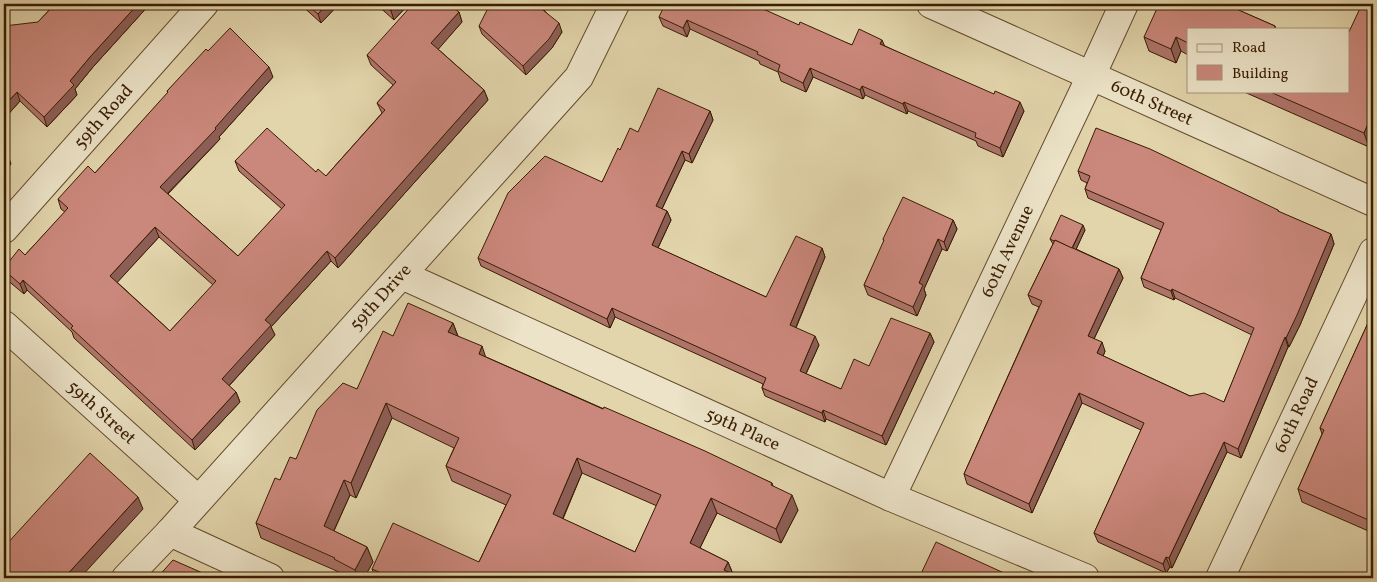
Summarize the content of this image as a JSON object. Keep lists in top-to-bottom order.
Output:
{
  "streets": {
    "street": [
      "60th Street",
      "59th Road",
      "60th Avenue",
      "59th Drive",
      "59th Street",
      "60th Road",
      "59th Place"
    ]
  },
  "crossings": [
    ["60th Street", "60th Avenue"],
    ["60th Avenue", "59th Place"],
    ["59th Drive", "59th Street"],
    ["59th Drive", "59th Place"]
  ],
  "legend": ["Road", "Building"]
}
